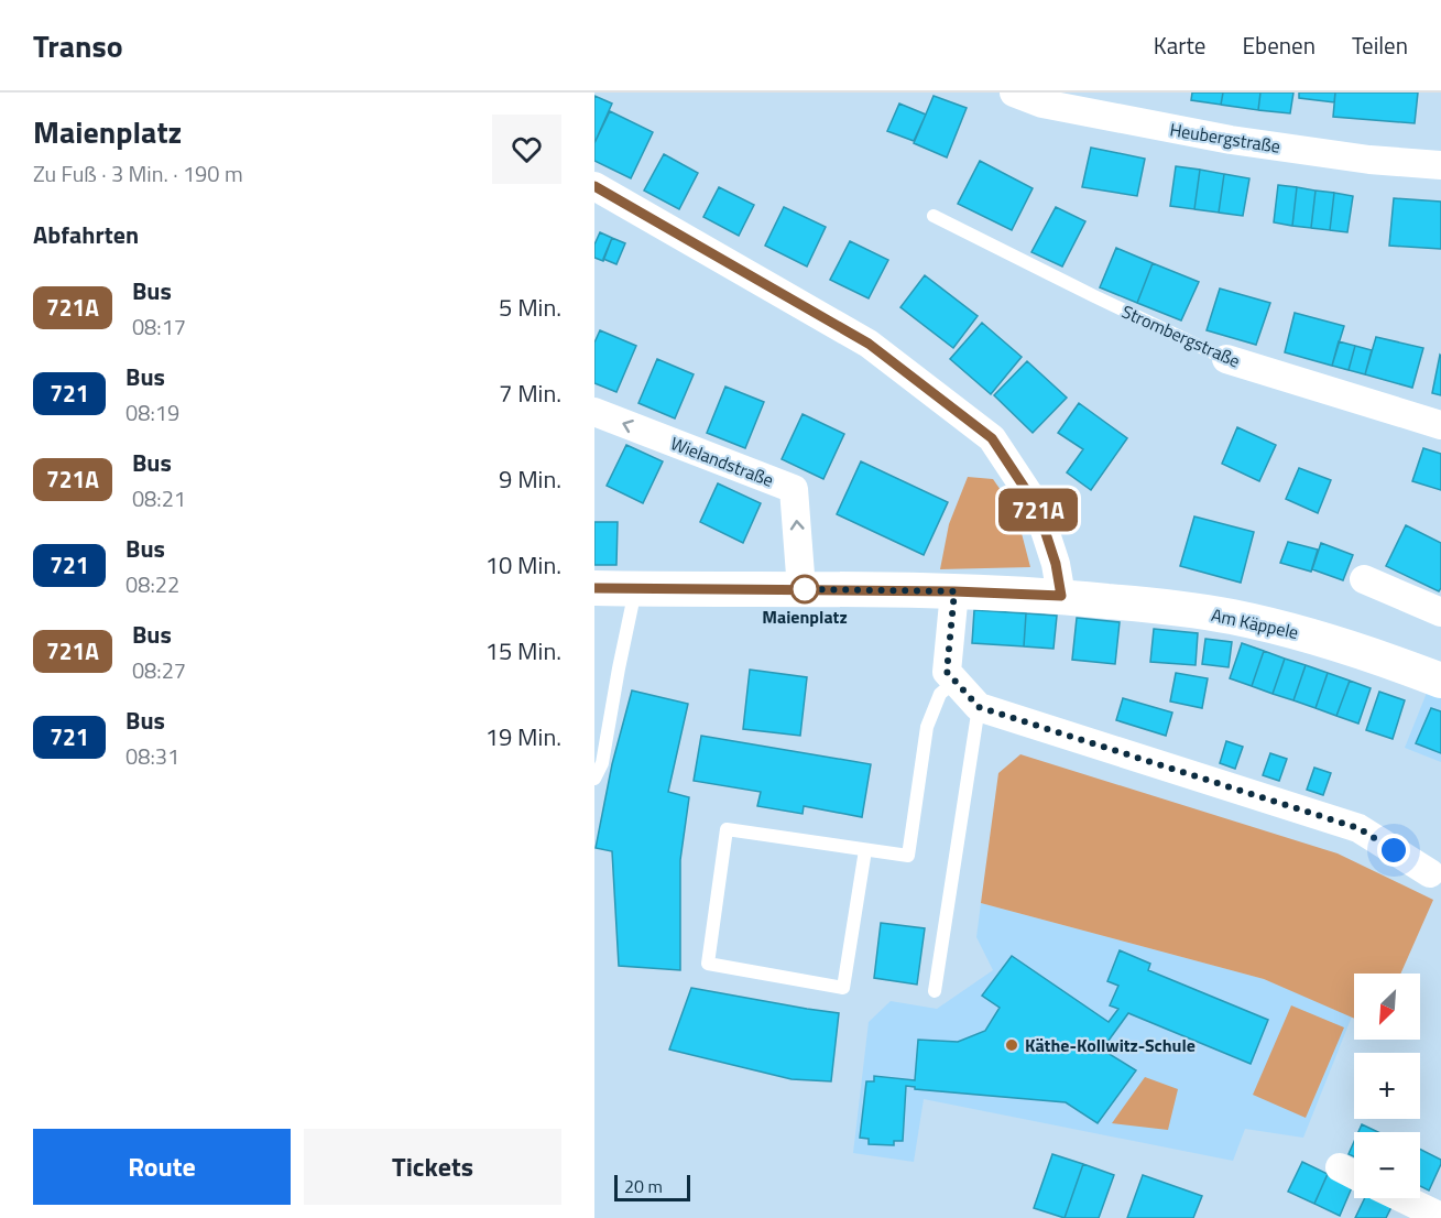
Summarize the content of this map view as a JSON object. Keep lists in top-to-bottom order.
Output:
{
  "streets": {
    "street": [
      "Heubergstraße",
      "Strombergstraße",
      "Wielandstraße",
      "Am Käppele"
    ]
  },
  "crossings": [
    ["Wielandstraße", "Am Käppele"]
  ],
  "places": ["Maienplatz", "Käthe-Kollwitz-Schule"],
  "lines": ["bus line 721A"],
  "scale_bar": "20 m",
  "north": "bottom left",
  "page": {
    "header": "Transo",
    "nav": ["Karte", "Ebenen", "Teilen"],
    "heading": [
      ["Maienplatz", "Zu Fuß · 3 Min. · 190 m"],
      "Abfahrten"
    ],
    "on_map": "721A",
    "list": [
      {
        "mark": "721A",
        "name": "Bus",
        "note": "08:17",
        "value": "5 Min."
      },
      {
        "mark": "721",
        "name": "Bus",
        "note": "08:19",
        "value": "7 Min."
      },
      {
        "mark": "721A",
        "name": "Bus",
        "note": "08:21",
        "value": "9 Min."
      },
      {
        "mark": "721",
        "name": "Bus",
        "note": "08:22",
        "value": "10 Min."
      },
      {
        "mark": "721A",
        "name": "Bus",
        "note": "08:27",
        "value": "15 Min."
      },
      {
        "mark": "721",
        "name": "Bus",
        "note": "08:31",
        "value": "19 Min."
      }
    ],
    "map_buttons": ["+", "−"],
    "buttons": ["Route", "Tickets"],
    "scale": "20 m"
  }
}
